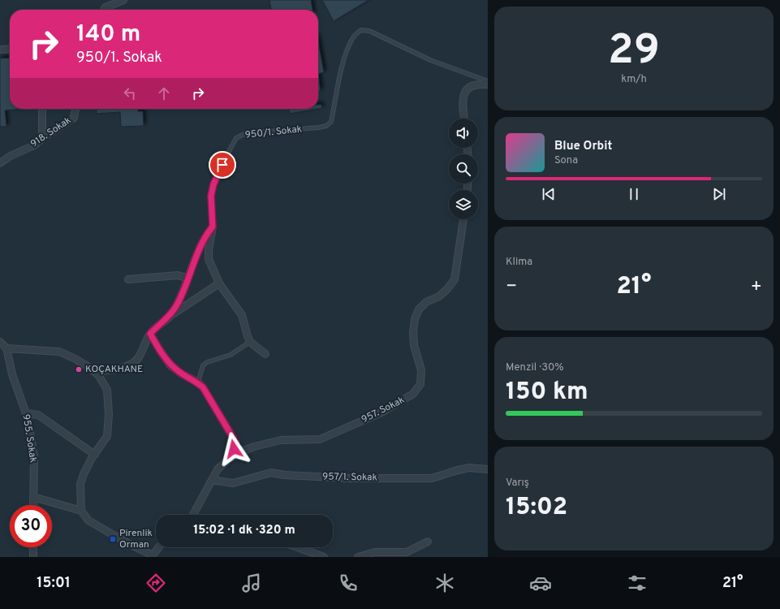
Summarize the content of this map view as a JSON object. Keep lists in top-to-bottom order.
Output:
{
  "streets": {
    "street": [
      "918. Sokak",
      "957. Sokak",
      "955. Sokak",
      "957/1. Sokak"
    ],
    "lane": ["950/1. Sokak"]
  },
  "crossings": [
    ["957. Sokak", "957/1. Sokak"]
  ],
  "places": {
    "other": ["KOÇAKHANE"],
    "transit": ["Pirenlik Orman"]
  },
  "page": {
    "tile": [
      ["29", "km/h"],
      "Klima",
      ["Menzil · 30%", "150 km"],
      ["Varış", "15:02"]
    ],
    "turn": ["140 m", "950/1. Sokak"],
    "song": ["Blue Orbit", "Sona"],
    "heat": ["−", "21°", "+"],
    "limit": "30",
    "trip": "15:02 · 1 dk · 320 m",
    "tabs": ["15:01", "21°"]
  }
}
